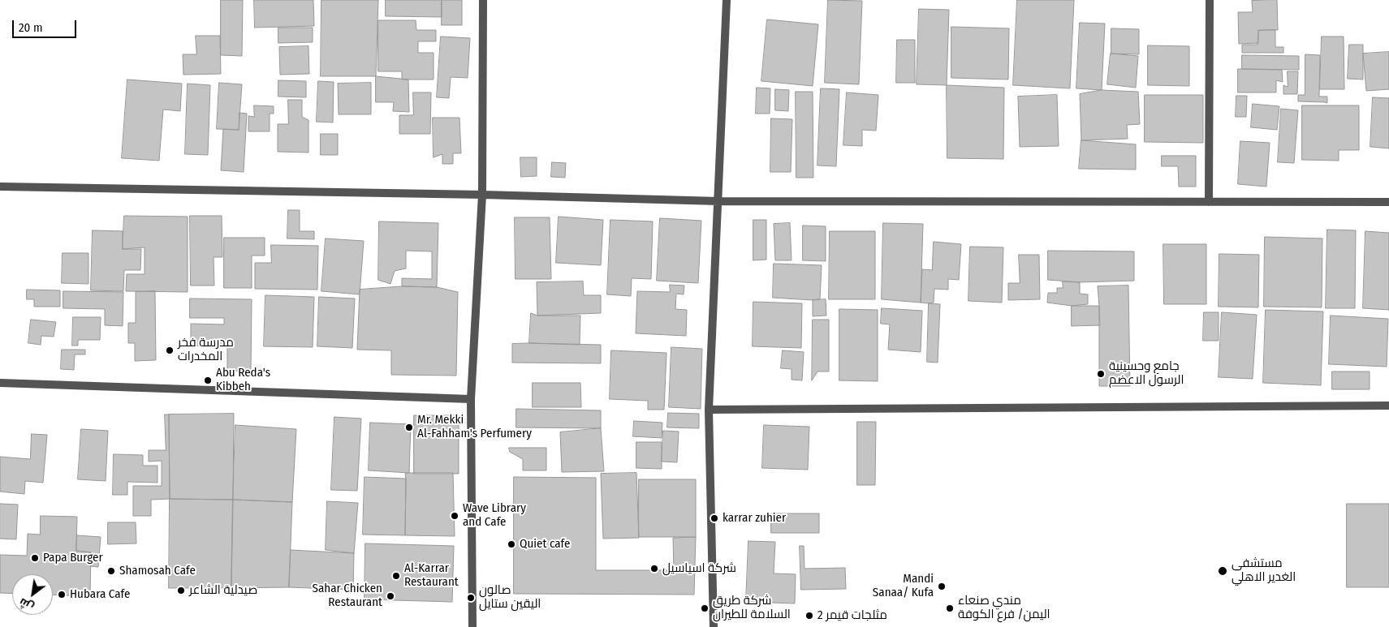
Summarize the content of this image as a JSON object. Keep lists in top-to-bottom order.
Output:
{
  "places": [
    "مدرسة فخر المخدرات",
    "جامع وحسينية الرسول الاعضم",
    "Abu Reda's Kibbeh",
    "Mr. Mekki Al-Fahham's Perfumery",
    "Wave Library and Cafe",
    "karrar zuhier",
    "Quiet cafe",
    "Papa Burger",
    "شركة اسياسيل",
    "Shamosah Cafe",
    "مستشفى الغدير الاهلي",
    "Al-Karrar Restaurant",
    "Mandi Sanaa/ Kufa",
    "صيدلية الشاعر",
    "Hubara Cafe",
    "Sahar Chicken Restaurant",
    "صالون اليقين ستايل",
    "شركة طريق السلامة للطيران",
    "مندي صنعاء اليمن/ فرع الكوفة",
    "مثلجات قيمر 2"
  ],
  "scale_bar": "20 m",
  "north": "bottom left"
}
